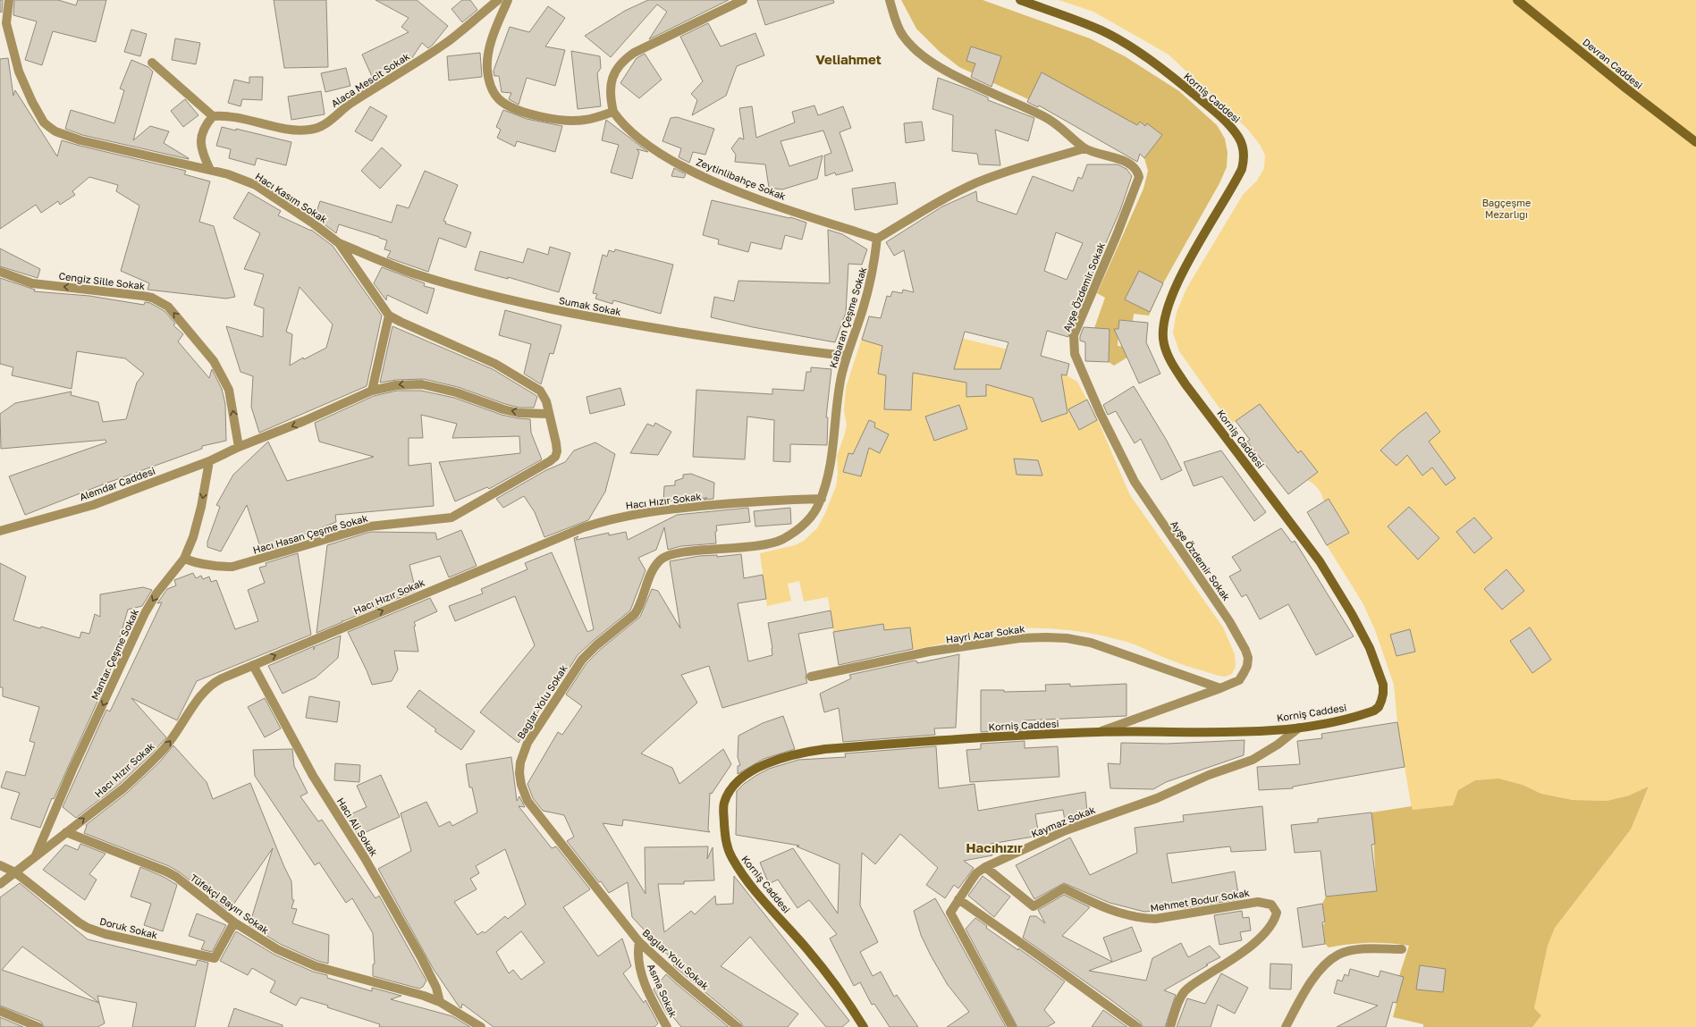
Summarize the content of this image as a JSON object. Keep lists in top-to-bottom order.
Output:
{
  "streets": {
    "main road": ["Devran Caddesi", "Korniş Caddesi"],
    "street": [
      "Alaca Mescit Sokak",
      "Zeytinlibahçe Sokak",
      "Hacı Kasım Sokak",
      "Cengiz Sille Sokak",
      "Ayşe Özdemir Sokak",
      "Sumak Sokak",
      "Kabaran Çeşme Sokak",
      "Alemdar Caddesi",
      "Hacı Hızır Sokak",
      "Hacı Hasan Çeşme Sokak",
      "Hayri Acar Sokak",
      "Mantar Çeşme Sokak",
      "Bağlar Yolu Sokak",
      "Kaymaz Sokak",
      "Hacı Ali Sokak",
      "Mehmet Bodur Sokak",
      "Tüfekçi Bayırı Sokak",
      "Doruk Sokak",
      "Asma Sokak"
    ]
  },
  "crossings": [
    ["Korniş Caddesi", "Ayşe Özdemir Sokak"],
    ["Korniş Caddesi", "Kaymaz Sokak"],
    ["Zeytinlibahçe Sokak", "Kabaran Çeşme Sokak"],
    ["Hacı Kasım Sokak", "Sumak Sokak"],
    ["Hacı Kasım Sokak", "Alemdar Caddesi"],
    ["Hacı Kasım Sokak", "Hacı Hasan Çeşme Sokak"],
    ["Cengiz Sille Sokak", "Alemdar Caddesi"],
    ["Ayşe Özdemir Sokak", "Hayri Acar Sokak"],
    ["Sumak Sokak", "Kabaran Çeşme Sokak"],
    ["Kabaran Çeşme Sokak", "Hacı Hızır Sokak"],
    ["Kabaran Çeşme Sokak", "Bağlar Yolu Sokak"],
    ["Alemdar Caddesi", "Hacı Hasan Çeşme Sokak"],
    ["Alemdar Caddesi", "Mantar Çeşme Sokak"],
    ["Hacı Hızır Sokak", "Mantar Çeşme Sokak"],
    ["Hacı Hızır Sokak", "Bağlar Yolu Sokak"],
    ["Hacı Hızır Sokak", "Hacı Ali Sokak"],
    ["Hacı Hızır Sokak", "Tüfekçi Bayırı Sokak"],
    ["Hacı Hızır Sokak", "Doruk Sokak"],
    ["Hacı Hasan Çeşme Sokak", "Mantar Çeşme Sokak"],
    ["Bağlar Yolu Sokak", "Asma Sokak"],
    ["Kaymaz Sokak", "Mehmet Bodur Sokak"],
    ["Hacı Ali Sokak", "Tüfekçi Bayırı Sokak"],
    ["Tüfekçi Bayırı Sokak", "Doruk Sokak"]
  ],
  "one_way": [
    "Cengiz Sille Sokak",
    "Alemdar Caddesi",
    "Hacı Hızır Sokak",
    "Mantar Çeşme Sokak"
  ],
  "districts": ["Veliahmet", "Hacıhızır"],
  "parks": ["Bağçeşme Mezarlığı"]
}
